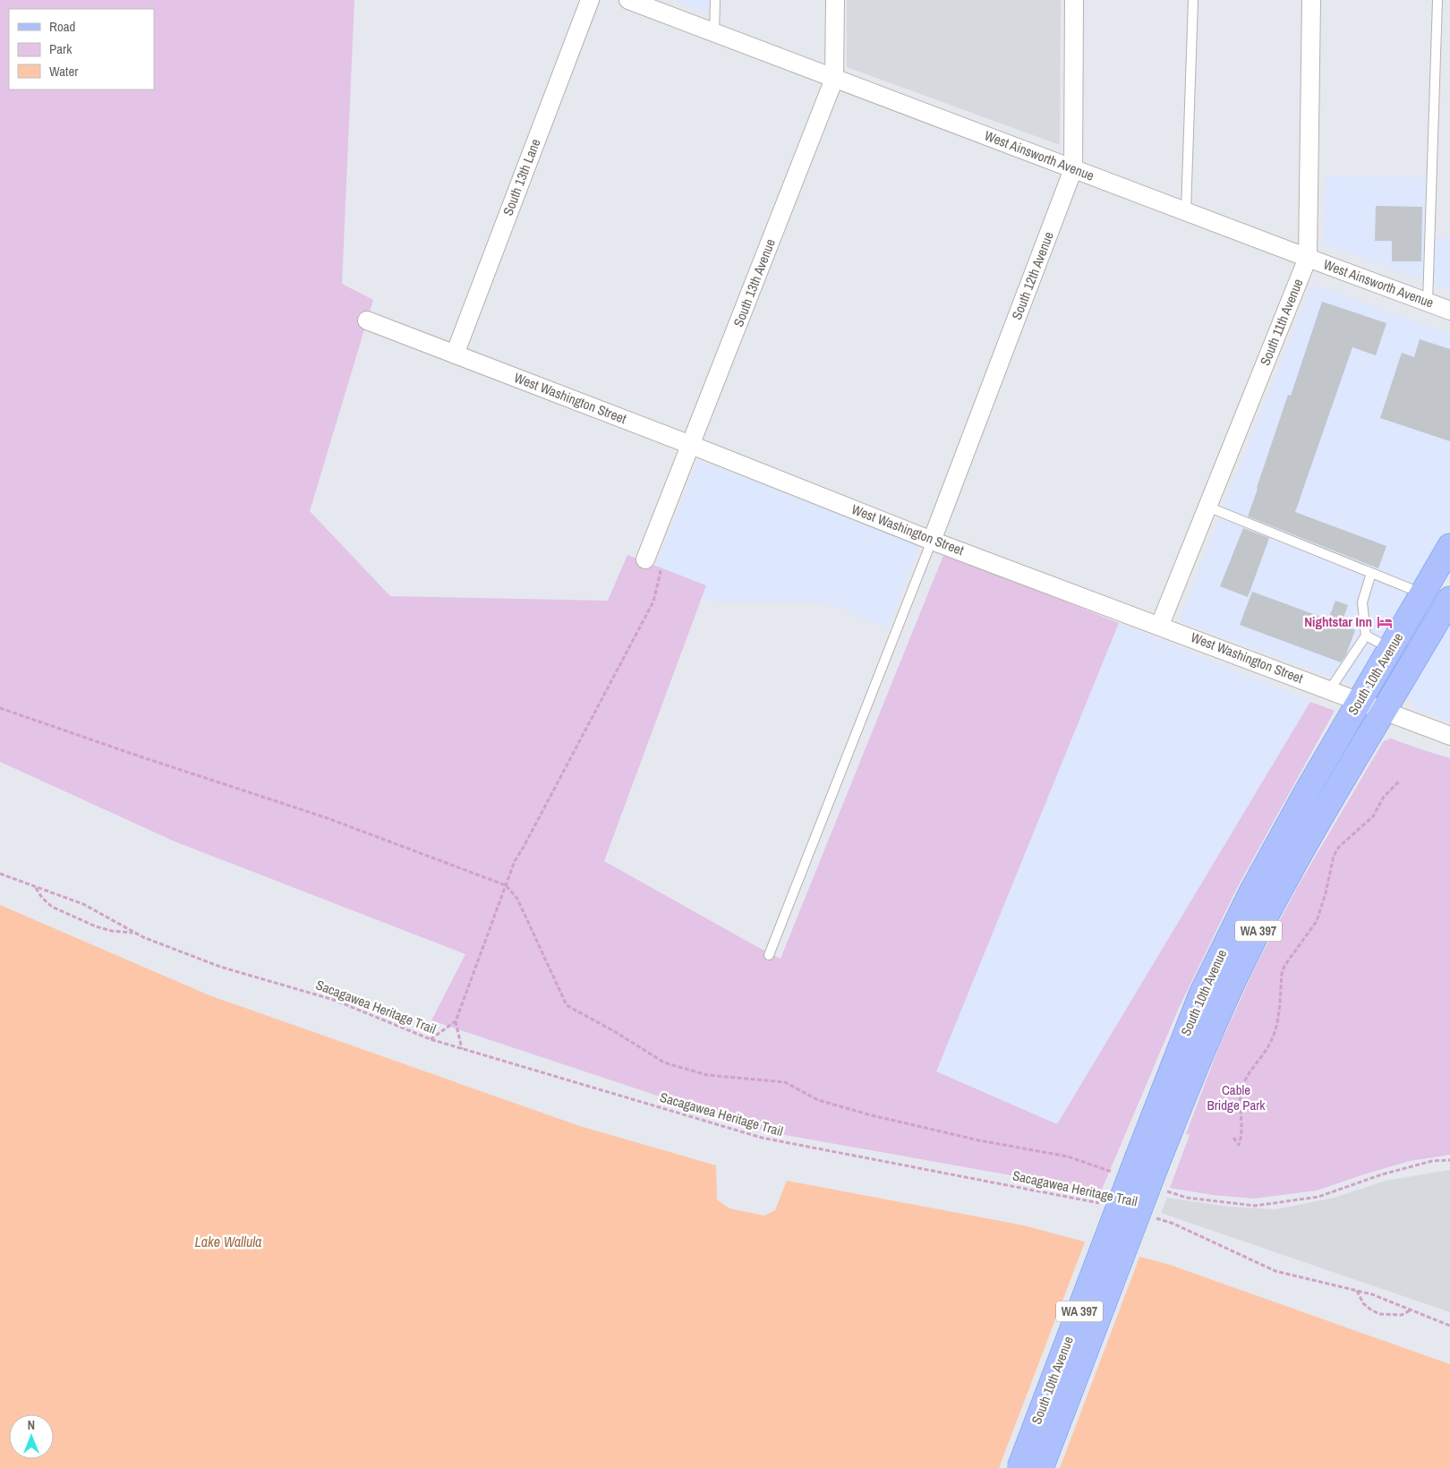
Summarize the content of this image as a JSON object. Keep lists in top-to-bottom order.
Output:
{
  "streets": {
    "main road": ["South 10th Avenue", "WA 397"],
    "street": [
      "West Ainsworth Avenue",
      "South 13th Lane",
      "South 12th Avenue",
      "South 13th Avenue",
      "South 11th Avenue",
      "West Washington Street"
    ],
    "path": ["Sacagawea Heritage Trail"]
  },
  "crossings": [
    ["West Ainsworth Avenue", "South 12th Avenue"],
    ["West Ainsworth Avenue", "South 13th Avenue"],
    ["West Ainsworth Avenue", "South 11th Avenue"],
    ["South 13th Lane", "West Washington Street"],
    ["South 12th Avenue", "West Washington Street"],
    ["South 13th Avenue", "West Washington Street"],
    ["South 11th Avenue", "West Washington Street"],
    ["West Washington Street", "South 10th Avenue"]
  ],
  "water": ["Lake Wallula"],
  "parks": ["Cable Bridge Park"],
  "places": {
    "hotel": ["Nightstar Inn"]
  },
  "legend": ["Road", "Park", "Water"],
  "north": "top"
}
